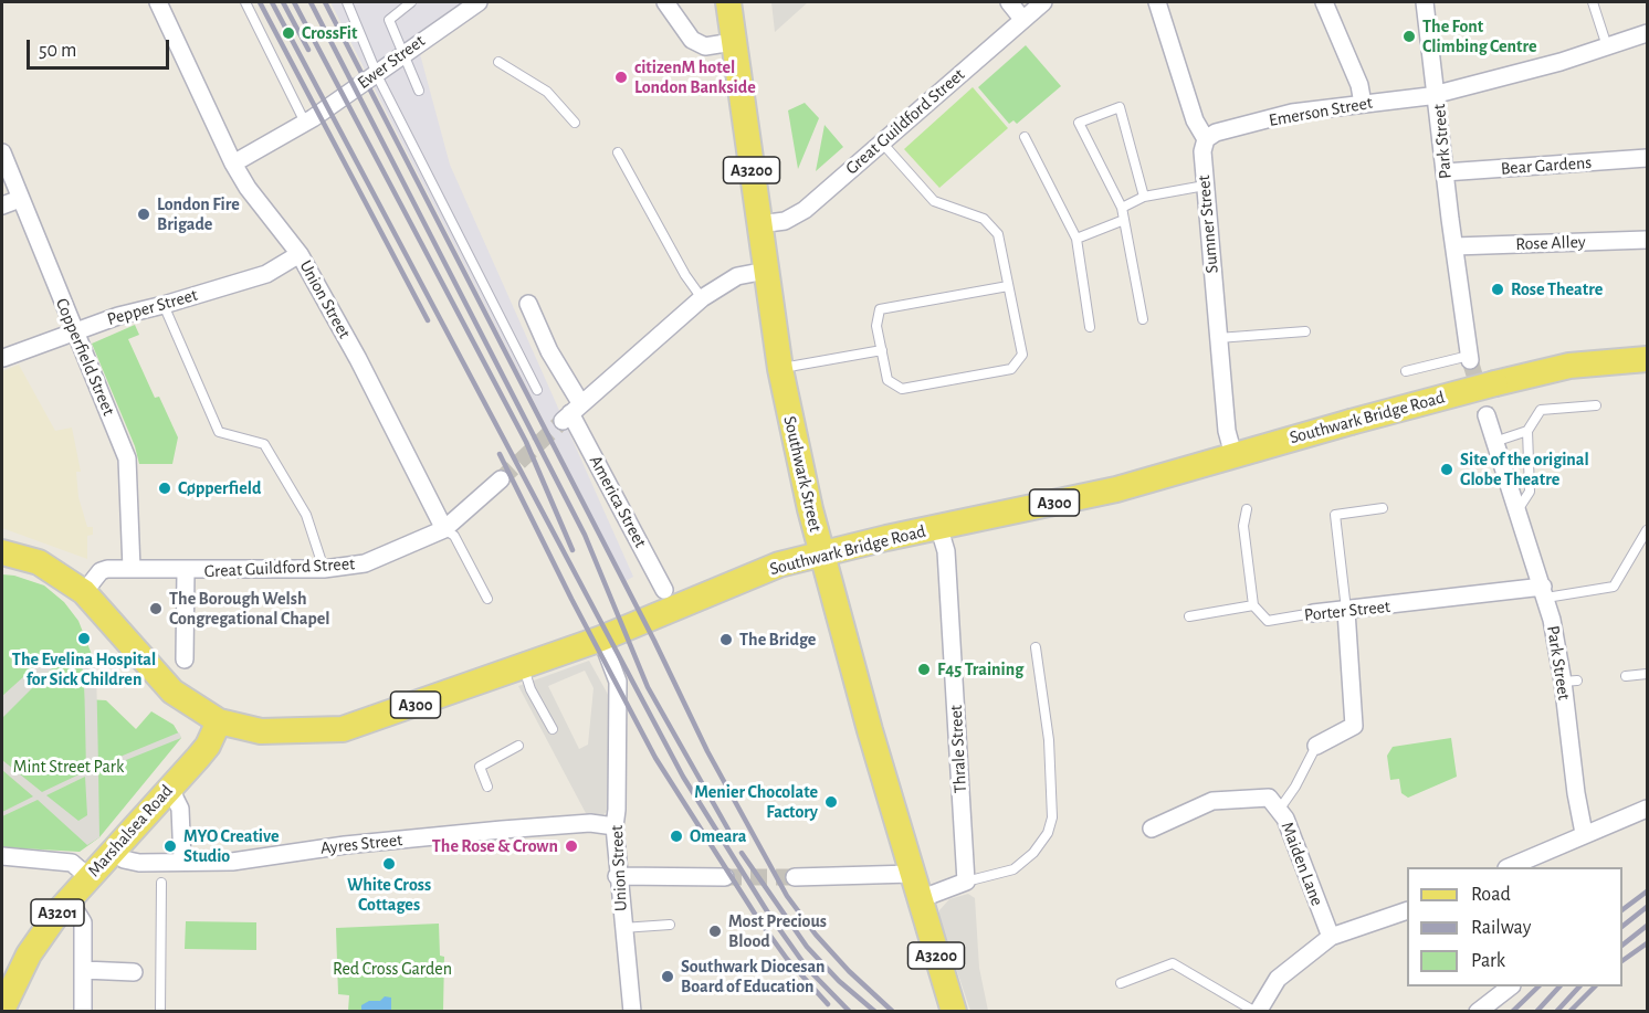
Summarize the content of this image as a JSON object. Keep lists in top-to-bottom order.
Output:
{
  "streets": {
    "main road": [
      "A3200",
      "Southwark Bridge Road",
      "Southwark Street",
      "A300",
      "Marshalsea Road",
      "A3201"
    ],
    "street": [
      "Ewer Street",
      "Emerson Street",
      "Great Guildford Street",
      "Park Street",
      "Bear Gardens",
      "Sumner Street",
      "Rose Alley",
      "Union Street",
      "Pepper Street",
      "Copperfield Street",
      "America Street",
      "Porter Street",
      "Thrale Street",
      "Ayres Street",
      "Maiden Lane"
    ]
  },
  "crossings": [
    ["Ewer Street", "Union Street"],
    ["Emerson Street", "Park Street"],
    ["Emerson Street", "Sumner Street"],
    ["Great Guildford Street", "Union Street"],
    ["Great Guildford Street", "Copperfield Street"],
    ["Great Guildford Street", "Southwark Bridge Road"],
    ["Great Guildford Street", "Southwark Street"],
    ["Park Street", "Bear Gardens"],
    ["Park Street", "Rose Alley"],
    ["Park Street", "Porter Street"],
    ["Sumner Street", "Southwark Bridge Road"],
    ["Union Street", "Pepper Street"],
    ["Union Street", "Southwark Bridge Road"],
    ["Union Street", "Ayres Street"],
    ["Pepper Street", "Copperfield Street"],
    ["Southwark Bridge Road", "Southwark Street"],
    ["Southwark Bridge Road", "Thrale Street"],
    ["Southwark Bridge Road", "Marshalsea Road"],
    ["Marshalsea Road", "Ayres Street"]
  ],
  "parks": ["Mint Street Park", "Red Cross Garden"],
  "places": [
    "CrossFit",
    "The Font Climbing Centre",
    "citizenM hotel London Bankside",
    "London Fire Brigade",
    "Rose Theatre",
    "Site of the original Globe Theatre",
    "Cøpperfield",
    "The Borough Welsh Congregational Chapel",
    "The Evelina Hospital for Sick Children",
    "The Bridge",
    "F45 Training",
    "Menier Chocolate Factory",
    "Omeara",
    "MYO Creative Studio",
    "The Rose & Crown",
    "White Cross Cottages",
    "Most Precious Blood",
    "Southwark Diocesan Board of Education"
  ],
  "legend": ["Road", "Railway", "Park"],
  "scale_bar": "50 m"
}
